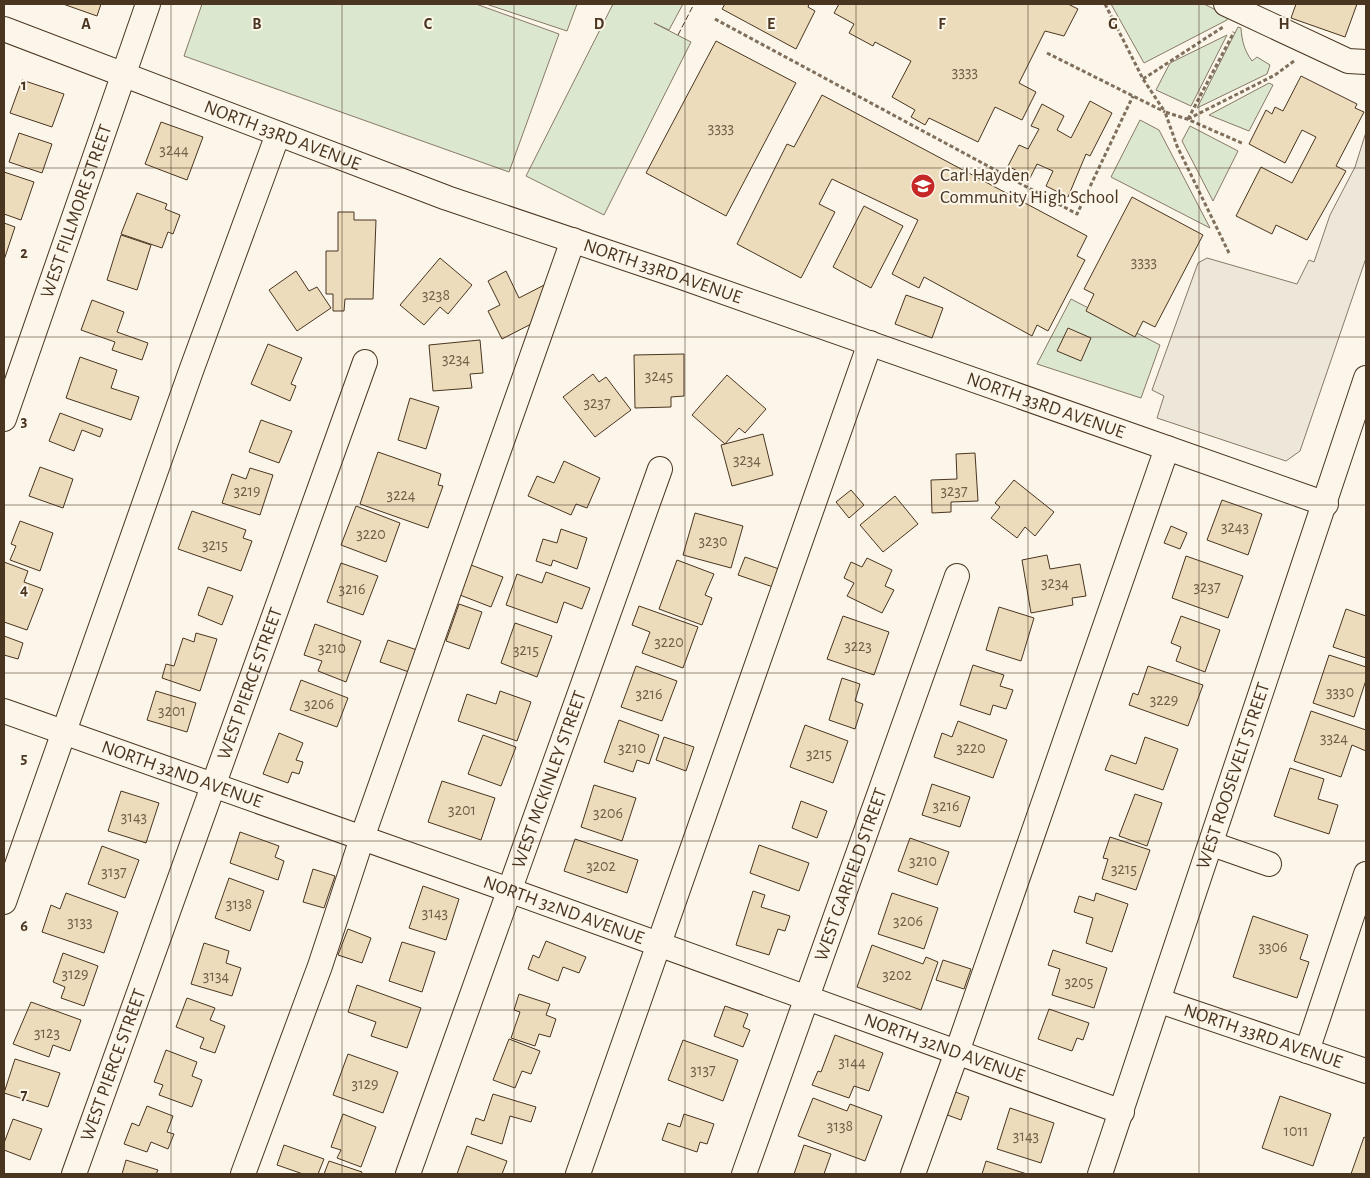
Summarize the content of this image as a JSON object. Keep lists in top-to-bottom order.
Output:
{
  "streets": {
    "street": [
      "NORTH 33RD AVENUE",
      "WEST FILLMORE STREET",
      "WEST PIERCE STREET",
      "NORTH 32ND AVENUE",
      "WEST ROOSEVELT STREET",
      "WEST MCKINLEY STREET",
      "WEST GARFIELD STREET"
    ]
  },
  "crossings": [
    ["NORTH 33RD AVENUE", "WEST FILLMORE STREET"],
    ["NORTH 33RD AVENUE", "WEST ROOSEVELT STREET"],
    ["WEST PIERCE STREET", "NORTH 32ND AVENUE"],
    ["NORTH 32ND AVENUE", "WEST ROOSEVELT STREET"],
    ["NORTH 32ND AVENUE", "WEST MCKINLEY STREET"],
    ["NORTH 32ND AVENUE", "WEST GARFIELD STREET"]
  ],
  "places": {
    "school or university": ["Carl Hayden Community High School"]
  },
  "house_numbers": [
    "3333",
    "3333",
    "3244",
    "3333",
    "3238",
    "3234",
    "3245",
    "3237",
    "3234",
    "3219",
    "3237",
    "3224",
    "3243",
    "3220",
    "3230",
    "3215",
    "3234",
    "3237",
    "3216",
    "3220",
    "3223",
    "3210",
    "3215",
    "3330",
    "3216",
    "3229",
    "3206",
    "3201",
    "3324",
    "3210",
    "3220",
    "3215",
    "3216",
    "3201",
    "3206",
    "3143",
    "3210",
    "3202",
    "3215",
    "3137",
    "3138",
    "3143",
    "3206",
    "3133",
    "3306",
    "3129",
    "3202",
    "3134",
    "3205",
    "3123",
    "3144",
    "3137",
    "3129",
    "3138",
    "1011",
    "3143"
  ],
  "grid": {
    "columns": [
      "A",
      "B",
      "C",
      "D",
      "E",
      "F",
      "G",
      "H"
    ],
    "rows": [
      "1",
      "2",
      "3",
      "4",
      "5",
      "6",
      "7"
    ]
  }
}
